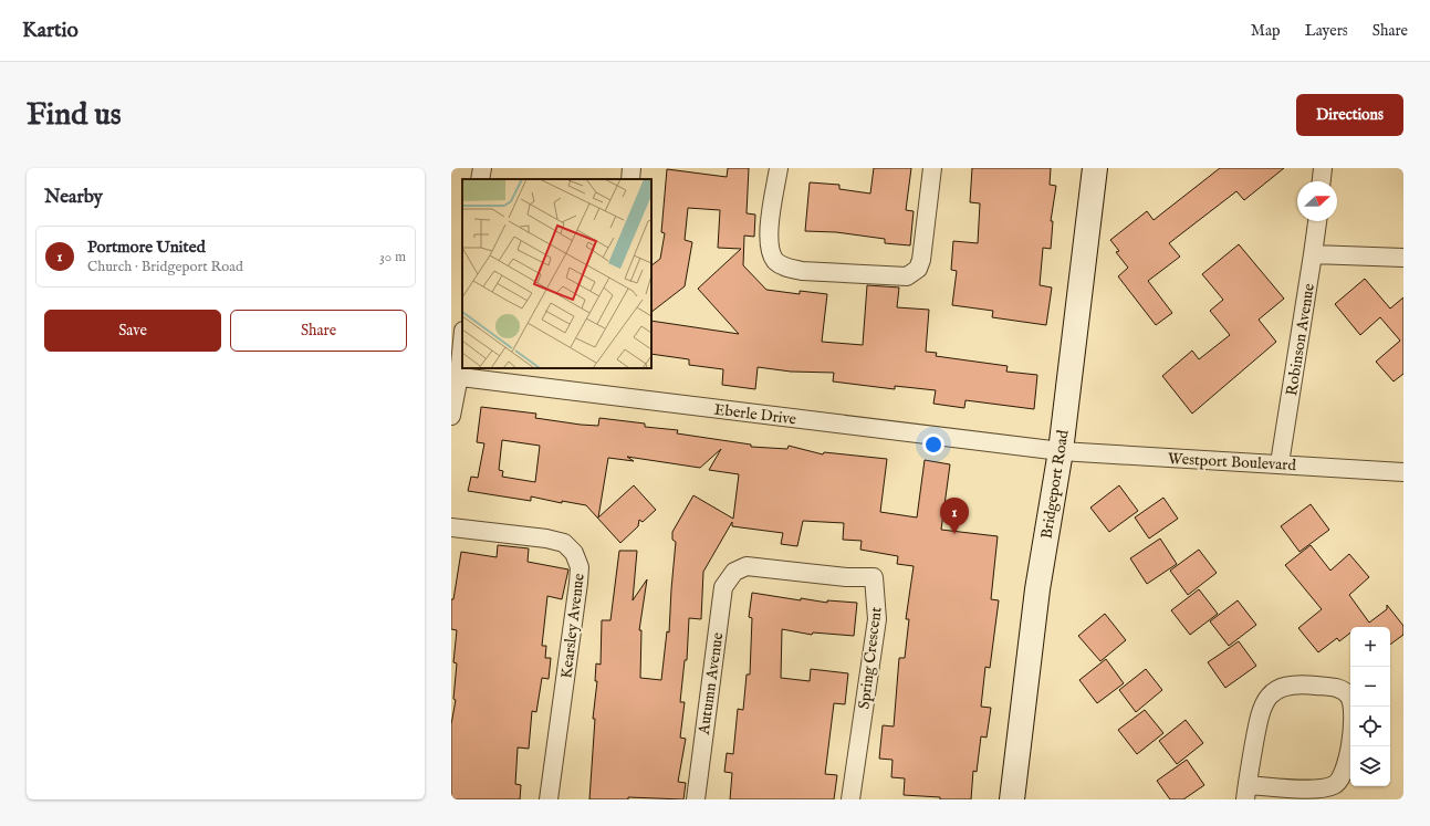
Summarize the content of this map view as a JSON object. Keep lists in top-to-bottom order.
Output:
{
  "streets": {
    "main road": ["Bridgeport Road"],
    "street": [
      "Robinson Avenue",
      "Eberle Drive",
      "Westport Boulevard",
      "Kearsley Avenue",
      "Spring Crescent",
      "Autumn Avenue"
    ]
  },
  "crossings": [
    ["Robinson Avenue", "Westport Boulevard"],
    ["Eberle Drive", "Westport Boulevard"],
    ["Eberle Drive", "Bridgeport Road"],
    ["Westport Boulevard", "Bridgeport Road"],
    ["Spring Crescent", "Autumn Avenue"]
  ],
  "north": "right",
  "page": {
    "header": "Kartio",
    "nav": ["Map", "Layers", "Share"],
    "buttons": [
      "Directions",
      ["Save", "Share"]
    ],
    "title": "Find us",
    "heading": "Nearby",
    "list": [
      {
        "mark": "1",
        "name": "Portmore United",
        "note": "Church · Bridgeport Road",
        "value": "30 m"
      }
    ],
    "pins": "1",
    "map_buttons": ["+", "−"]
  }
}
